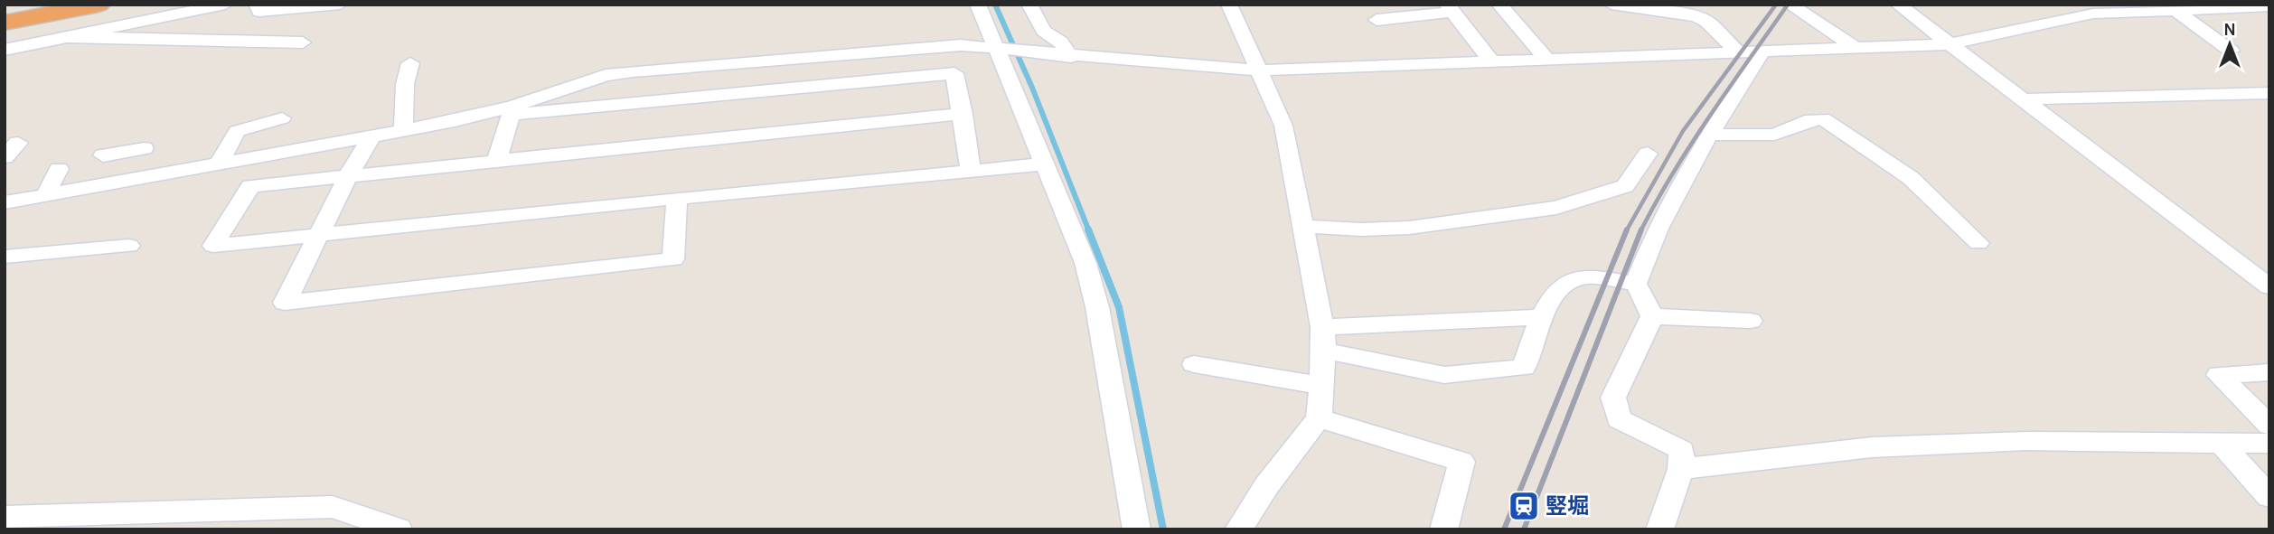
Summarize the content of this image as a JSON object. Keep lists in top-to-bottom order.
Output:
{
  "places": {
    "station": ["竪堀"]
  },
  "north": "top"
}
